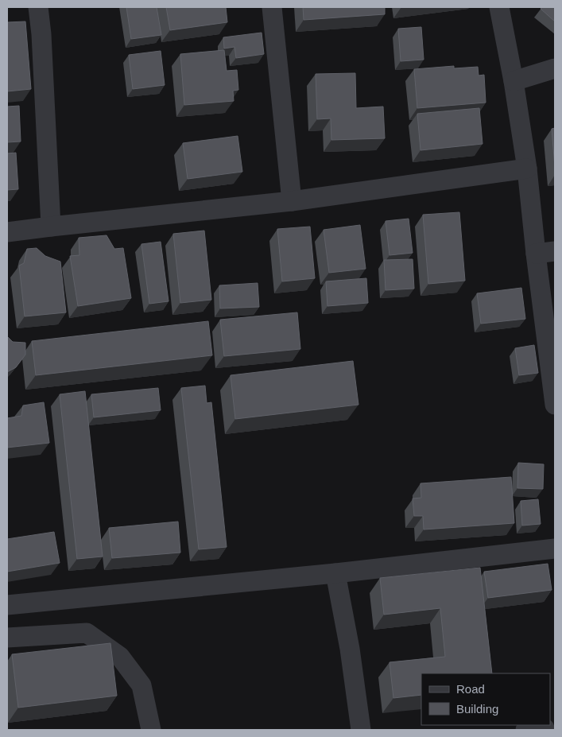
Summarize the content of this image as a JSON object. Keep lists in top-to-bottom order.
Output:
{
  "legend": ["Road", "Building"]
}
